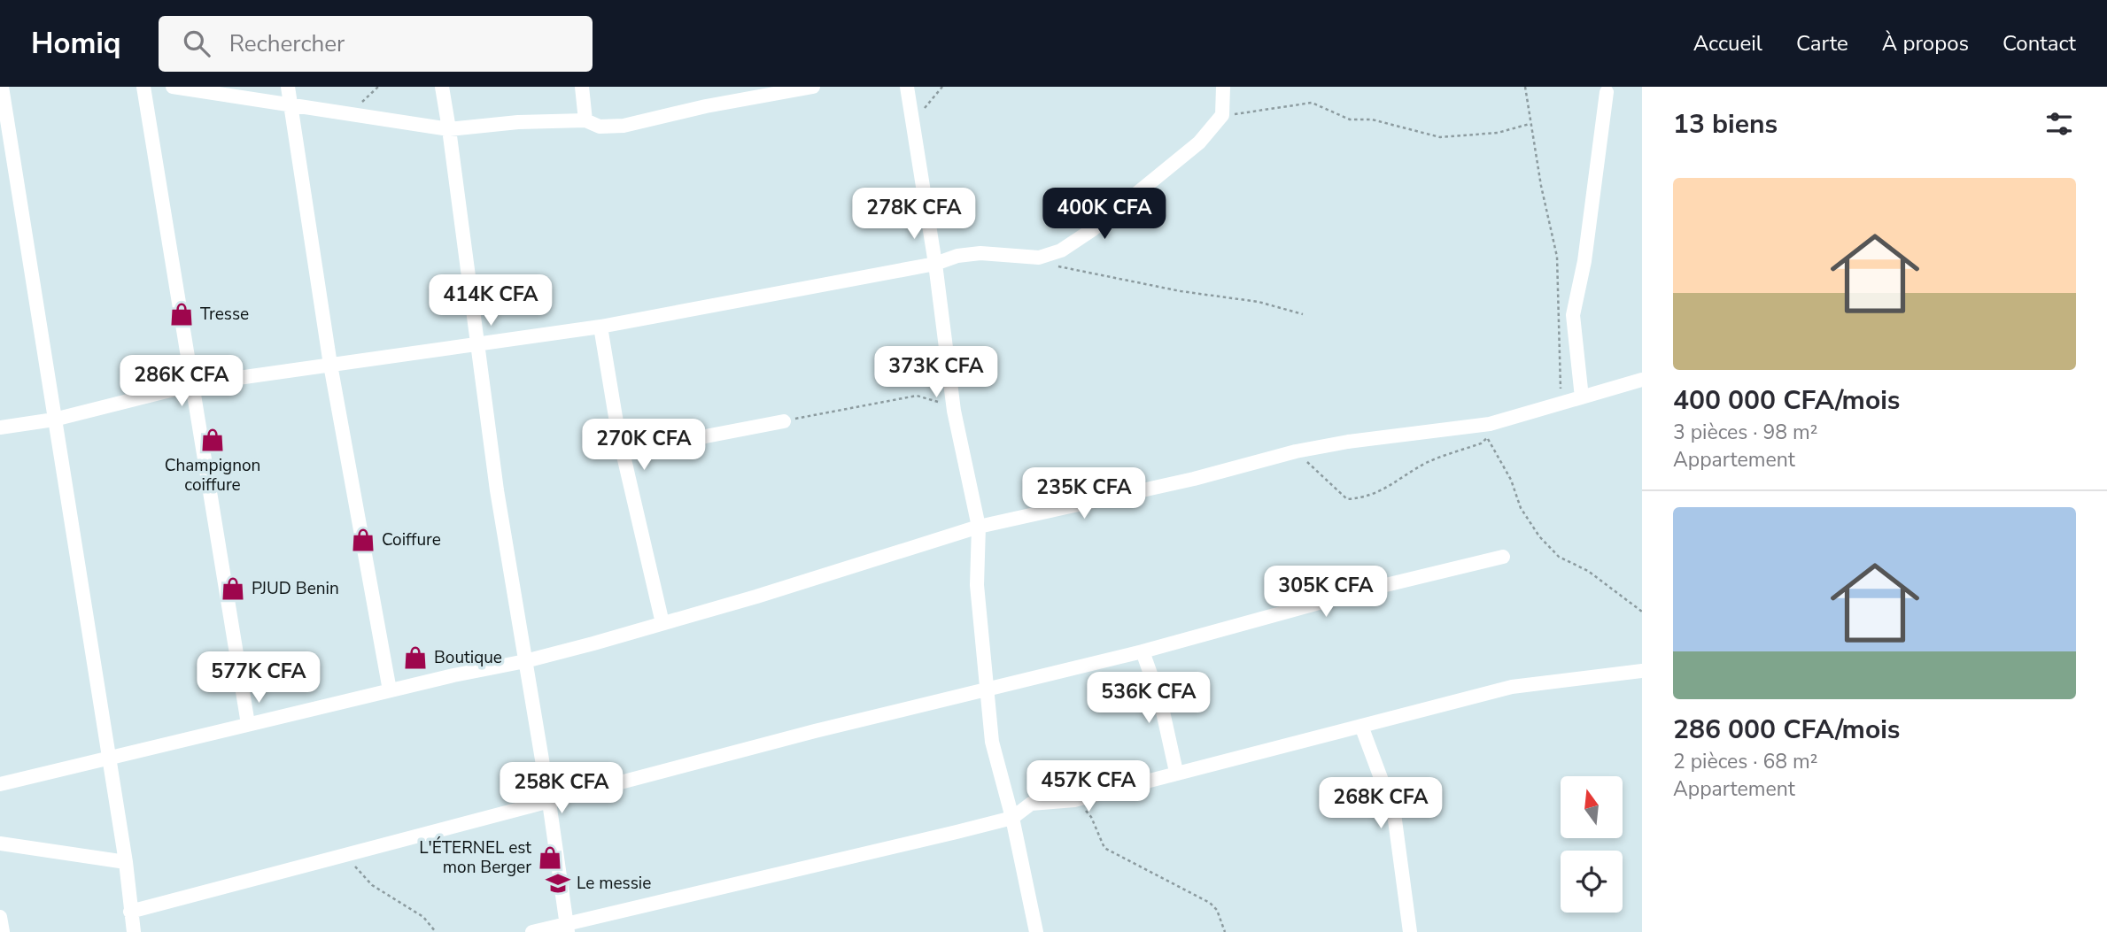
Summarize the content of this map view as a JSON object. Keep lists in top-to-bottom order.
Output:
{
  "places": {
    "shop": [
      "Tresse",
      "Champignon coiffure",
      "Coiffure",
      "PJUD Benin",
      "Boutique",
      "L'ÉTERNEL est mon Berger"
    ],
    "school or university": ["Le messie"]
  },
  "north": "top",
  "page": {
    "header": "Homiq",
    "search": "Rechercher",
    "nav": [
      "Accueil",
      "Carte",
      "À propos",
      "Contact"
    ],
    "heading": "13 biens",
    "list": [
      {
        "name": "400 000 CFA/mois",
        "note": "3 pièces · 98 m² · Appartement"
      },
      {
        "name": "286 000 CFA/mois",
        "note": "2 pièces · 68 m² · Appartement"
      }
    ],
    "price": [
      "278K CFA",
      "400K CFA",
      "414K CFA",
      "373K CFA",
      "286K CFA",
      "270K CFA",
      "235K CFA",
      "305K CFA",
      "577K CFA",
      "536K CFA",
      "457K CFA",
      "258K CFA",
      "268K CFA"
    ]
  }
}
